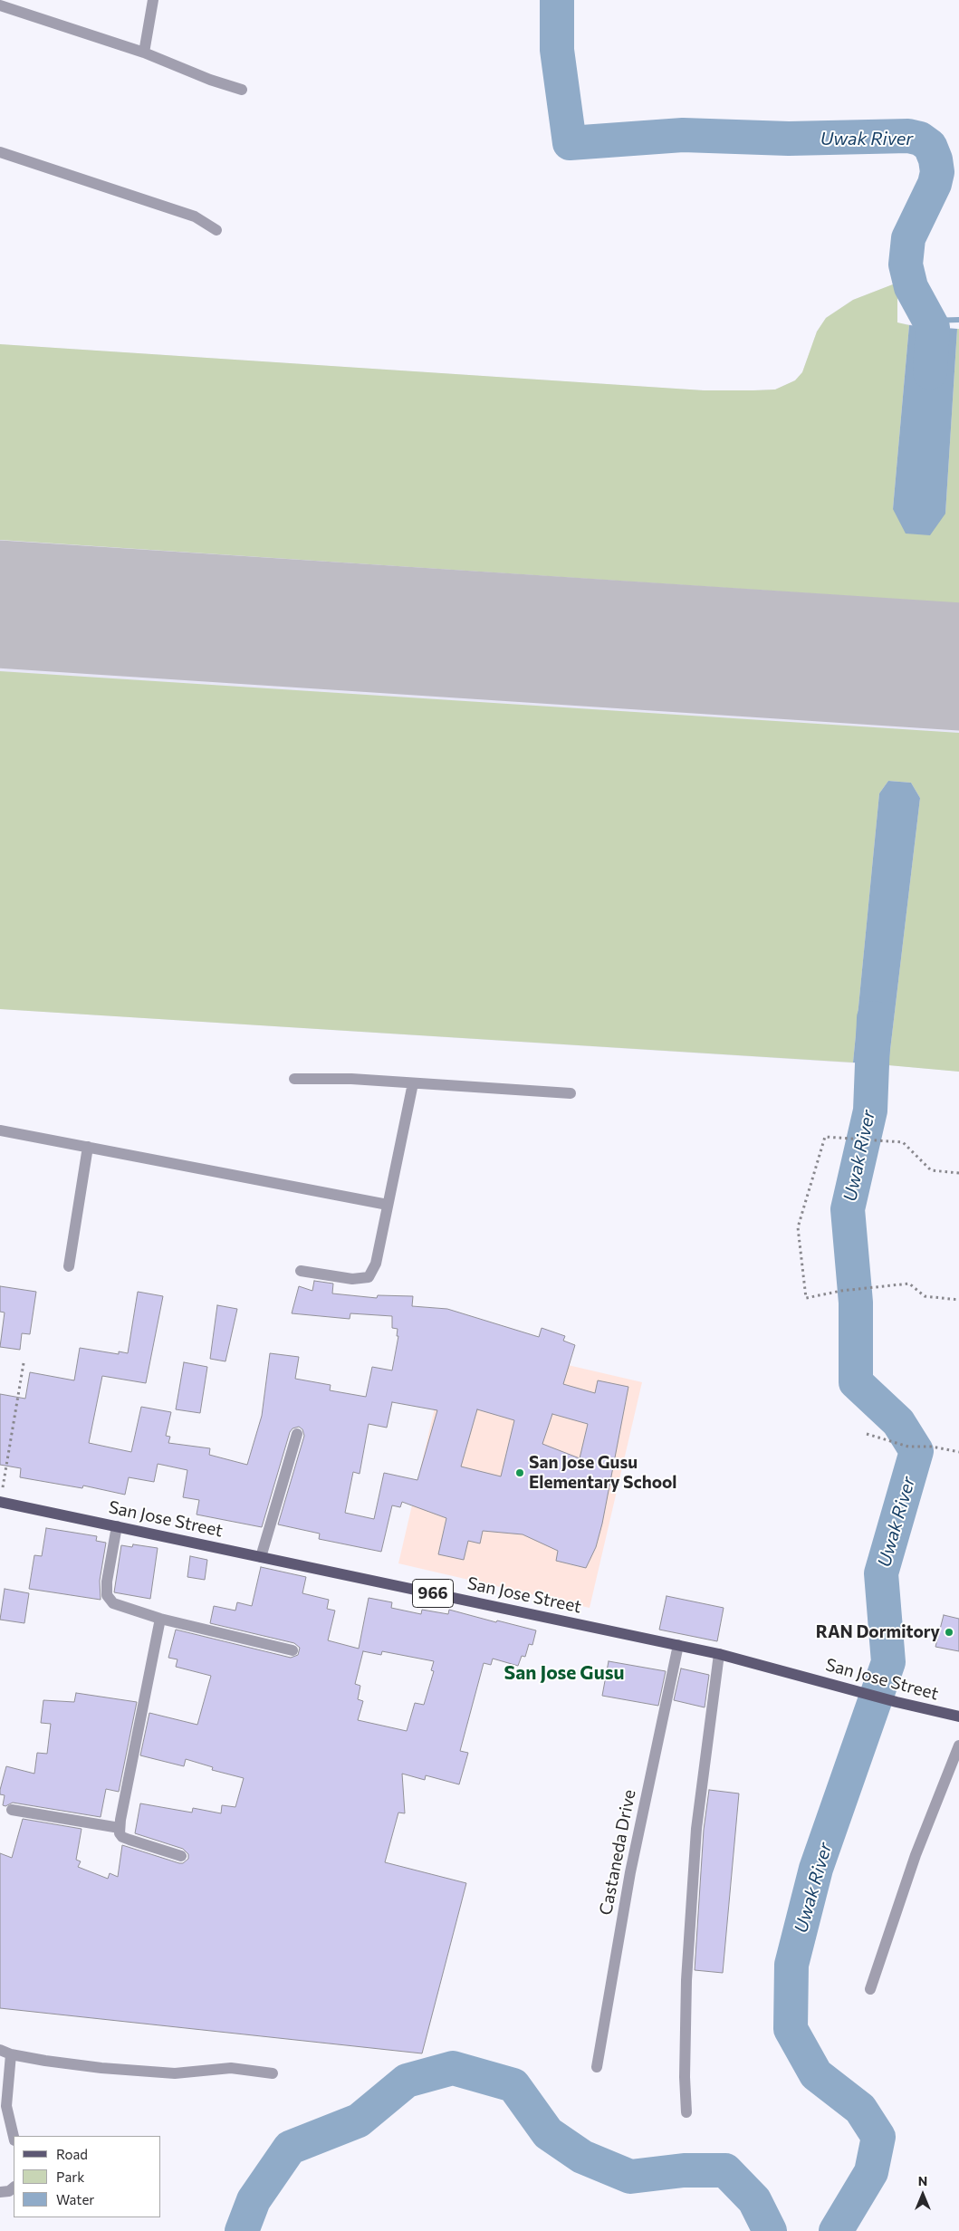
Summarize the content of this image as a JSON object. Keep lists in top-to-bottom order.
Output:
{
  "streets": {
    "main road": ["San Jose Street", "966"],
    "street": ["Castaneda Drive"]
  },
  "crossings": [
    ["San Jose Street", "Castaneda Drive"]
  ],
  "districts": ["San Jose Gusu"],
  "water": ["Uwak River"],
  "places": ["San Jose Gusu Elementary School", "RAN Dormitory"],
  "legend": ["Road", "Park", "Water"],
  "north": "top"
}
